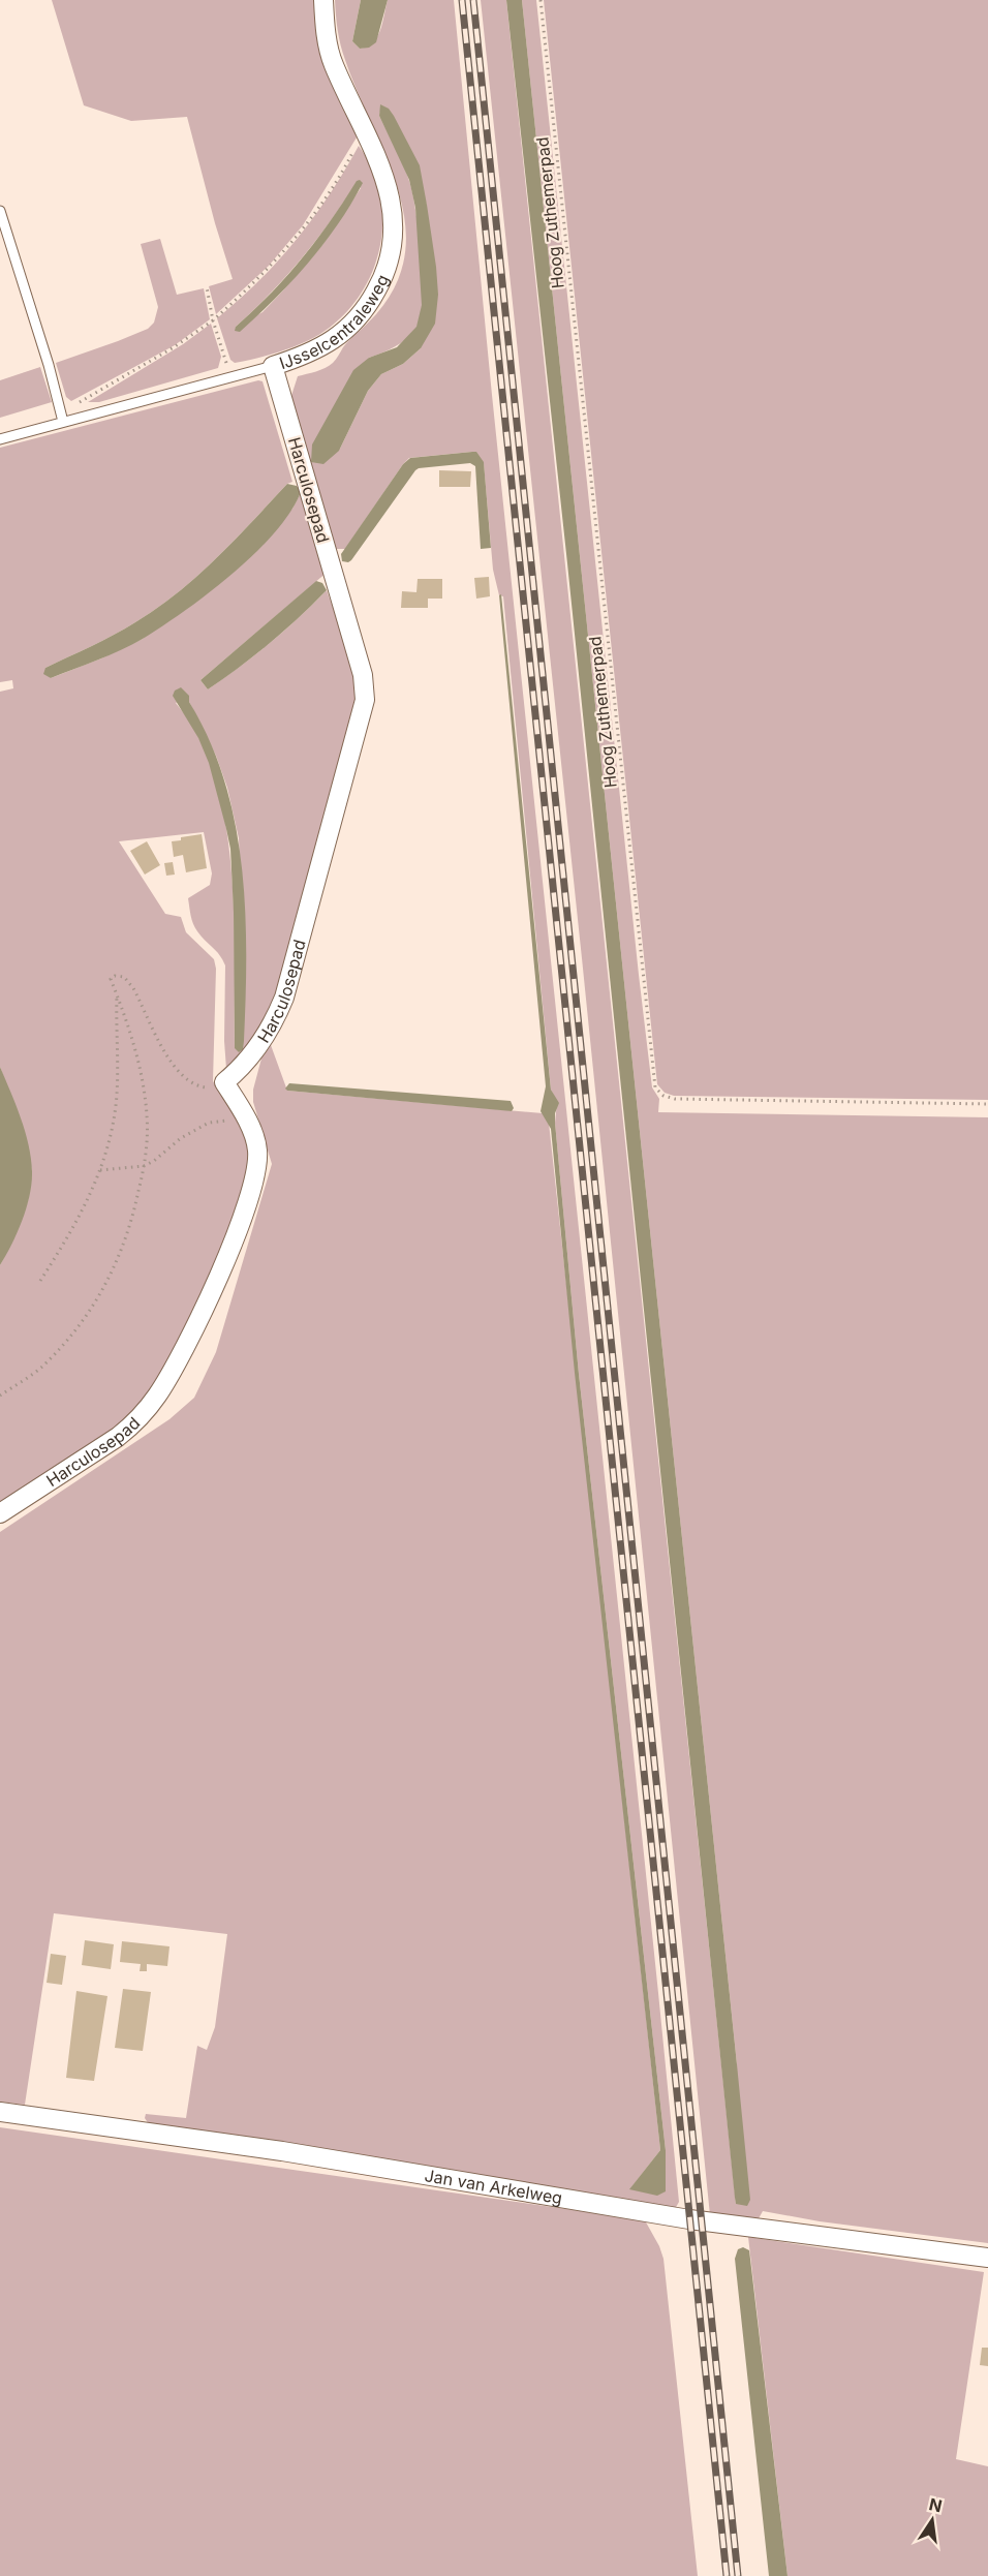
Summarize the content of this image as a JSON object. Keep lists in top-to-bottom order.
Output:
{
  "streets": {
    "street": ["IJsselcentraleweg", "Harculosepad", "Jan van Arkelweg"],
    "path": ["Hoog Zuthemerpad"]
  },
  "crossings": [
    ["IJsselcentraleweg", "Harculosepad"]
  ],
  "north": "top"
}
